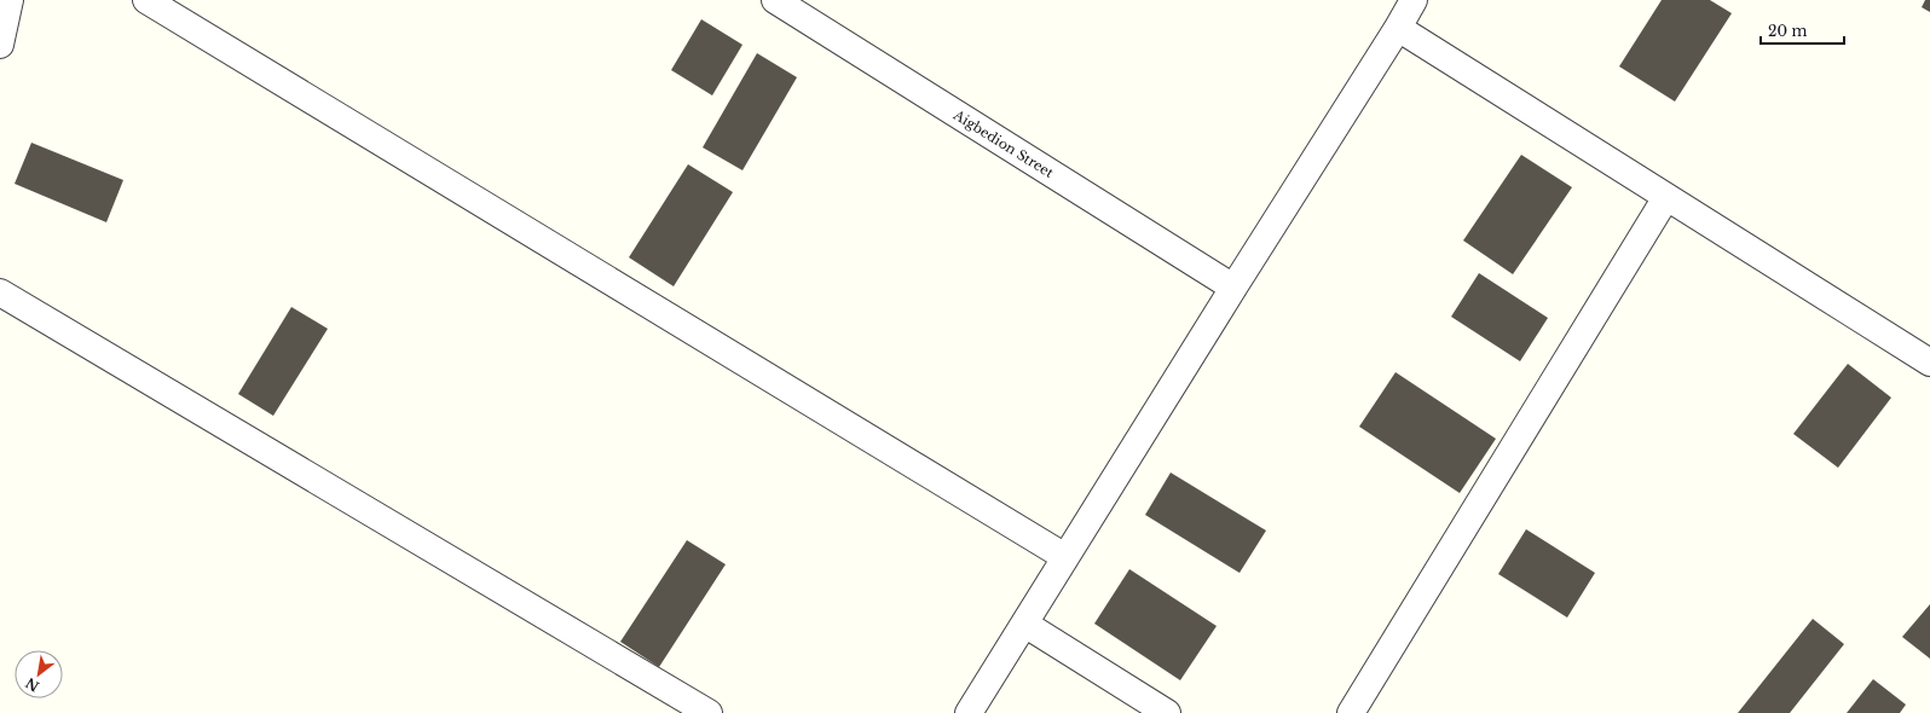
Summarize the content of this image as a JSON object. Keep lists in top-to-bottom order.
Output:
{
  "streets": {
    "street": ["Aigbedion Street"]
  },
  "scale_bar": "20 m",
  "north": "bottom left"
}
